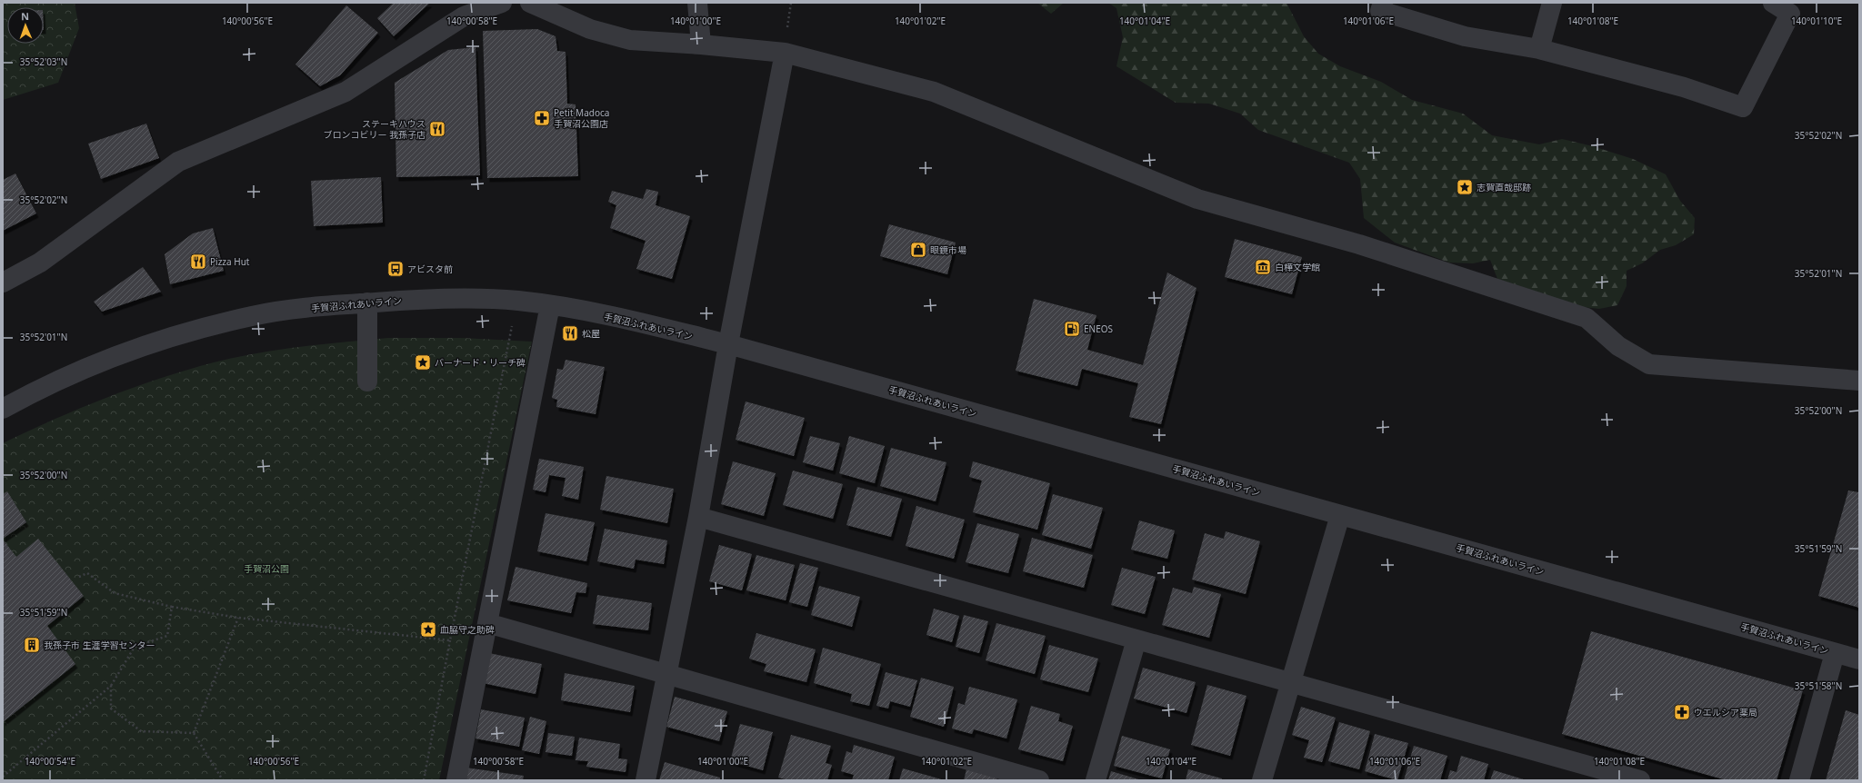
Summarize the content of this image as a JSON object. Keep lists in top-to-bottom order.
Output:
{
  "streets": {
    "street": ["手賀沼ふれあいライン"]
  },
  "parks": ["手賀沼公園"],
  "places": {
    "pharmacy": ["Petit Madoca 手賀沼公園店", "ウエルシア薬局"],
    "restaurant": ["ステーキハウス ブロンコビリー 我孫子店", "Pizza Hut", "松屋"],
    "place": ["志賀直哉邸跡", "バーナード・リーチ碑", "血脇守之助碑"],
    "shop": ["眼鏡市場"],
    "museum": ["白樺文学館"],
    "bus stop": ["アビスタ前"],
    "fuel station": ["ENEOS"],
    "building": ["我孫子市 生涯学習センター"]
  },
  "north": "top",
  "coordinates": [
    "140°00'56\"E",
    "140°00'58\"E",
    "140°01'00\"E",
    "140°01'02\"E",
    "140°01'04\"E",
    "140°01'06\"E",
    "140°01'08\"E",
    "140°01'10\"E",
    "35°52'03\"N",
    "35°52'02\"N",
    "35°52'01\"N",
    "35°52'00\"N",
    "35°51'59\"N",
    "35°51'58\"N",
    "140°00'54\"E"
  ]
}
